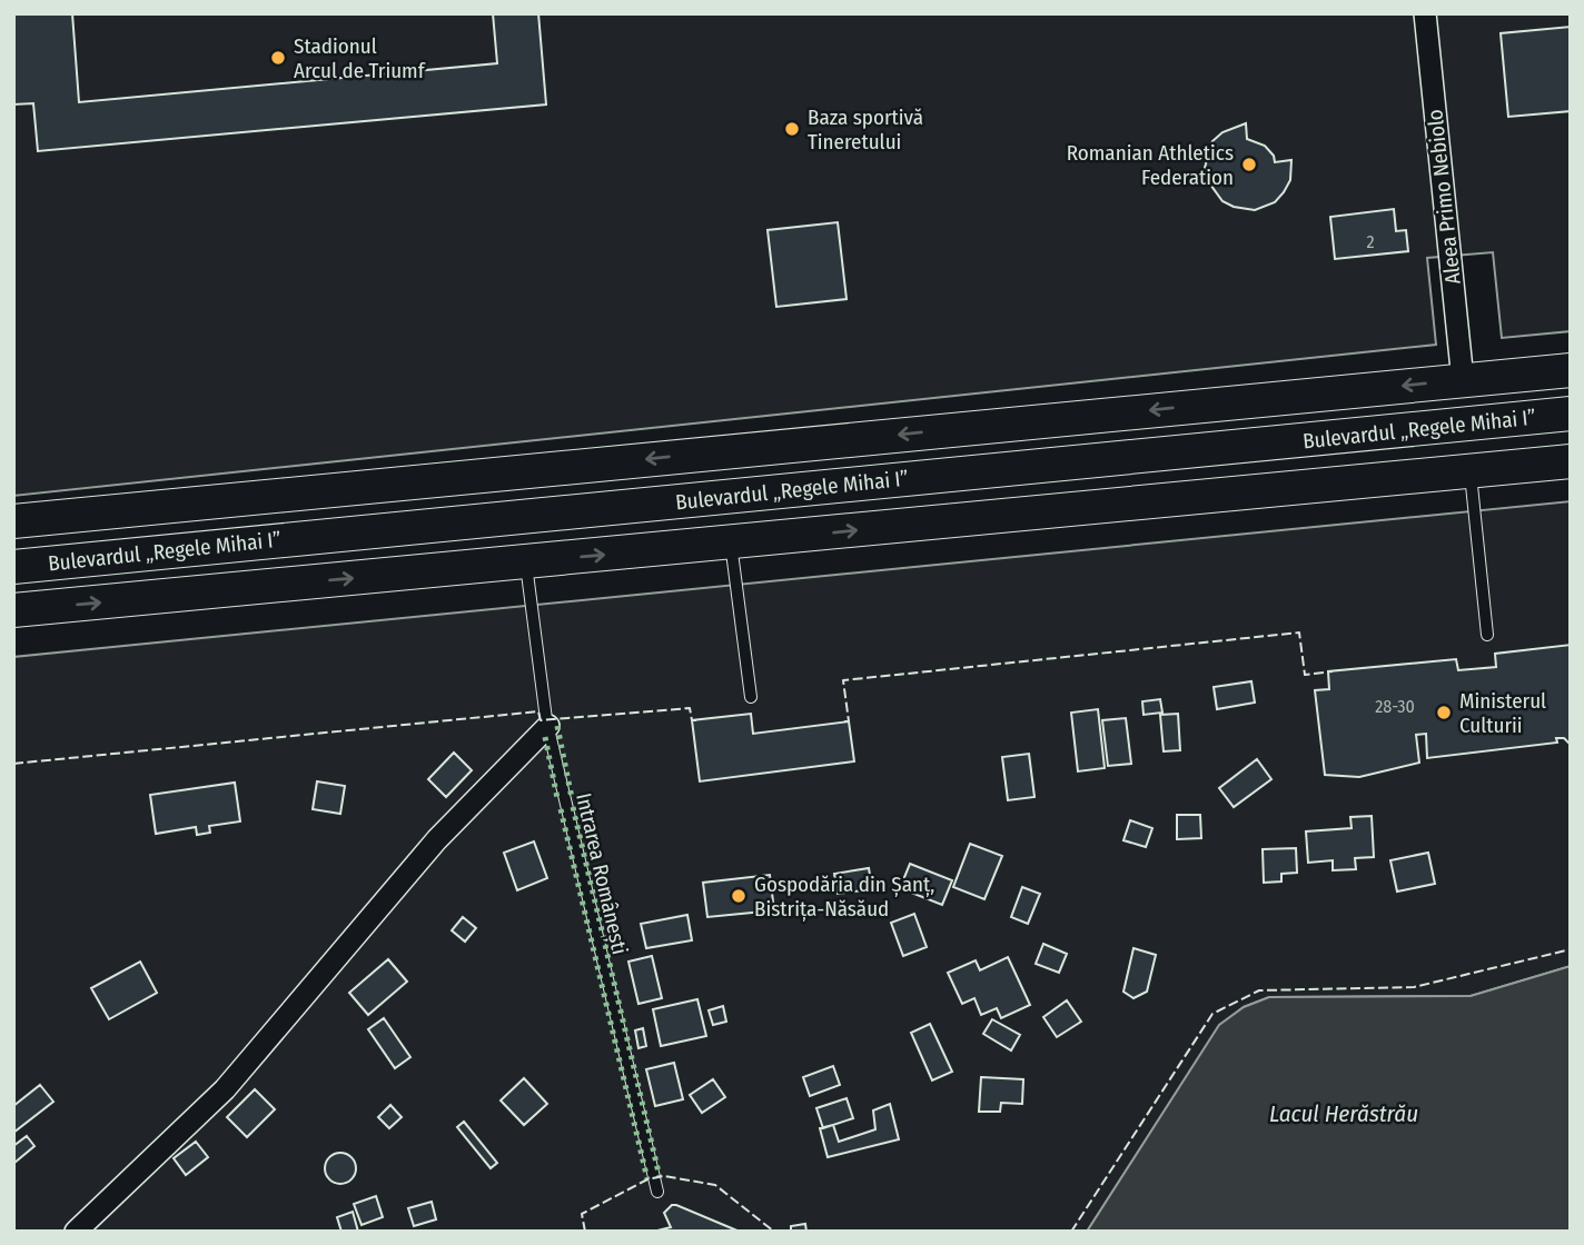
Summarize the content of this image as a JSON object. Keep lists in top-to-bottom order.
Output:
{
  "streets": {
    "main road": ["Bulevardul „Regele Mihai I”"],
    "street": ["Aleea Primo Nebiolo"],
    "lane": ["Intrarea Românești"]
  },
  "crossings": [
    ["Aleea Primo Nebiolo", "Bulevardul „Regele Mihai I”"],
    ["Bulevardul „Regele Mihai I”", "Intrarea Românești"]
  ],
  "water": ["Lacul Herăstrău"],
  "places": [
    "Stadionul Arcul de Triumf",
    "Baza sportivă Tineretului",
    "Romanian Athletics Federation",
    "Ministerul Culturii",
    "Gospodăria din Șanț, Bistrița-Năsăud"
  ],
  "house_numbers": ["2", "28-30"]
}
